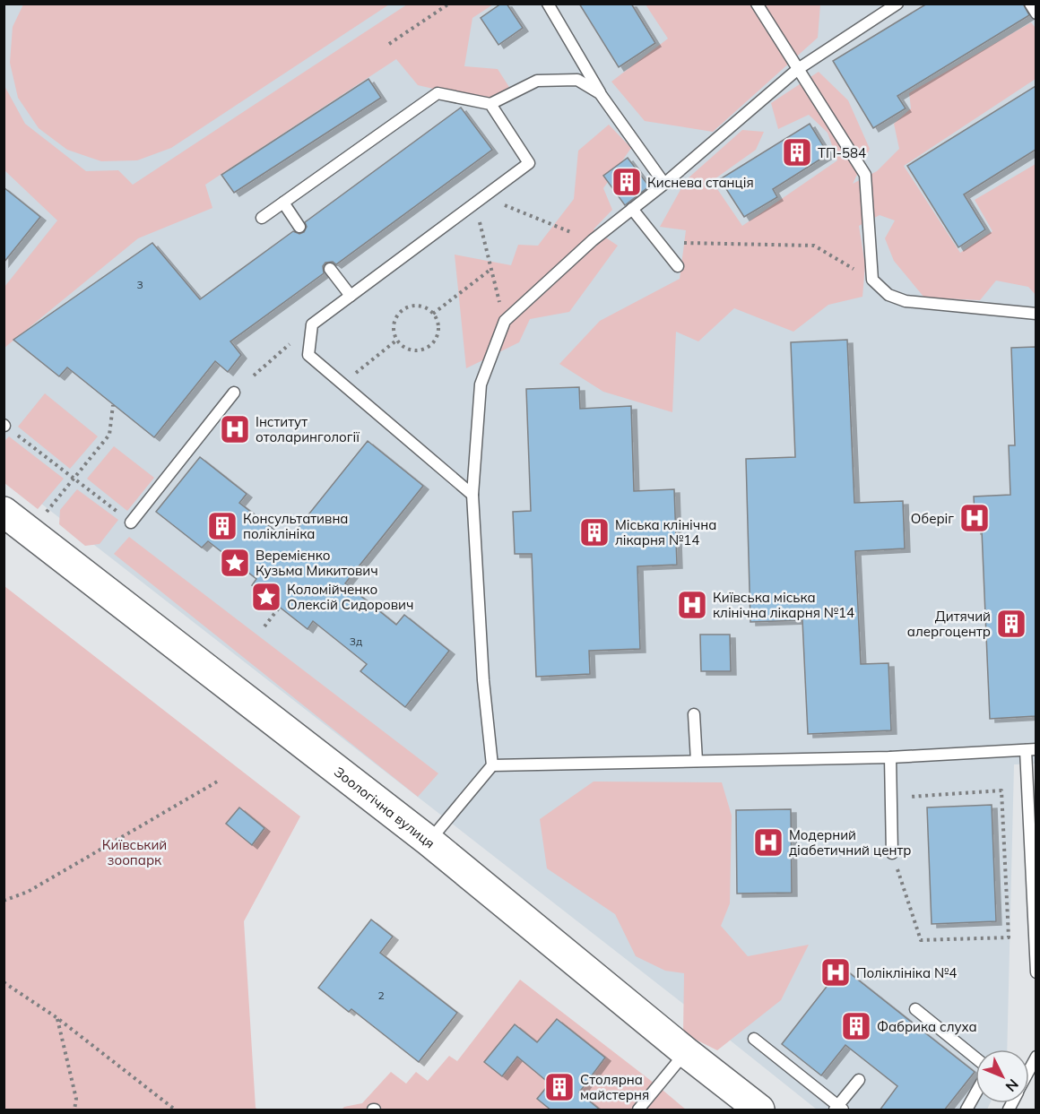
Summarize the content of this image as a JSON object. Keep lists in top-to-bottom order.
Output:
{
  "streets": {
    "street": ["Зоологічна вулиця"]
  },
  "parks": ["Київський зоопарк"],
  "places": {
    "building": [
      "ТП-584",
      "Киснева станція",
      "Консультативна поліклініка",
      "Міська клінічна лікарня №14",
      "Дитячий алергоцентр",
      "Фабрика слуха",
      "Столярна майстерня"
    ],
    "hospital": [
      "Інститут отоларингології",
      "Оберіг",
      "Київська міська клінічна лікарня №14",
      "Модерний діабетичний центр",
      "Поліклініка №4"
    ],
    "place": ["Веремієнко Кузьма Микитович", "Коломійченко Олексій Сидорович"]
  },
  "house_numbers": ["3", "3д", "2"],
  "north": "bottom right"
}
